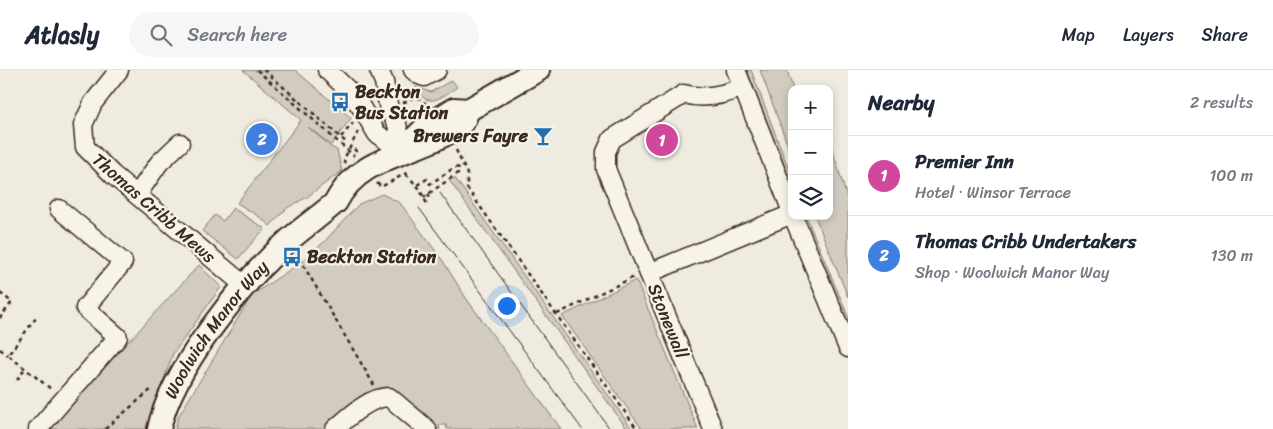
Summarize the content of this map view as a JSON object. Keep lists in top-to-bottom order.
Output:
{
  "streets": {
    "main road": ["Woolwich Manor Way"],
    "street": ["Thomas Cribb Mews", "Stonewall"]
  },
  "crossings": [
    ["Thomas Cribb Mews", "Woolwich Manor Way"]
  ],
  "places": {
    "bus stop": ["Beckton Bus Station", "Beckton Station"],
    "bar": ["Brewers Fayre"]
  },
  "page": {
    "header": "Atlasly",
    "search": "Search here",
    "nav": ["Map", "Layers", "Share"],
    "heading": ["Nearby", "2 results"],
    "map_buttons": ["+", "−"],
    "pins": ["2", "1"],
    "list": [
      {
        "mark": "1",
        "name": "Premier Inn",
        "note": "Hotel · Winsor Terrace",
        "value": "100 m"
      },
      {
        "mark": "2",
        "name": "Thomas Cribb Undertakers",
        "note": "Shop · Woolwich Manor Way",
        "value": "130 m"
      }
    ]
  }
}
